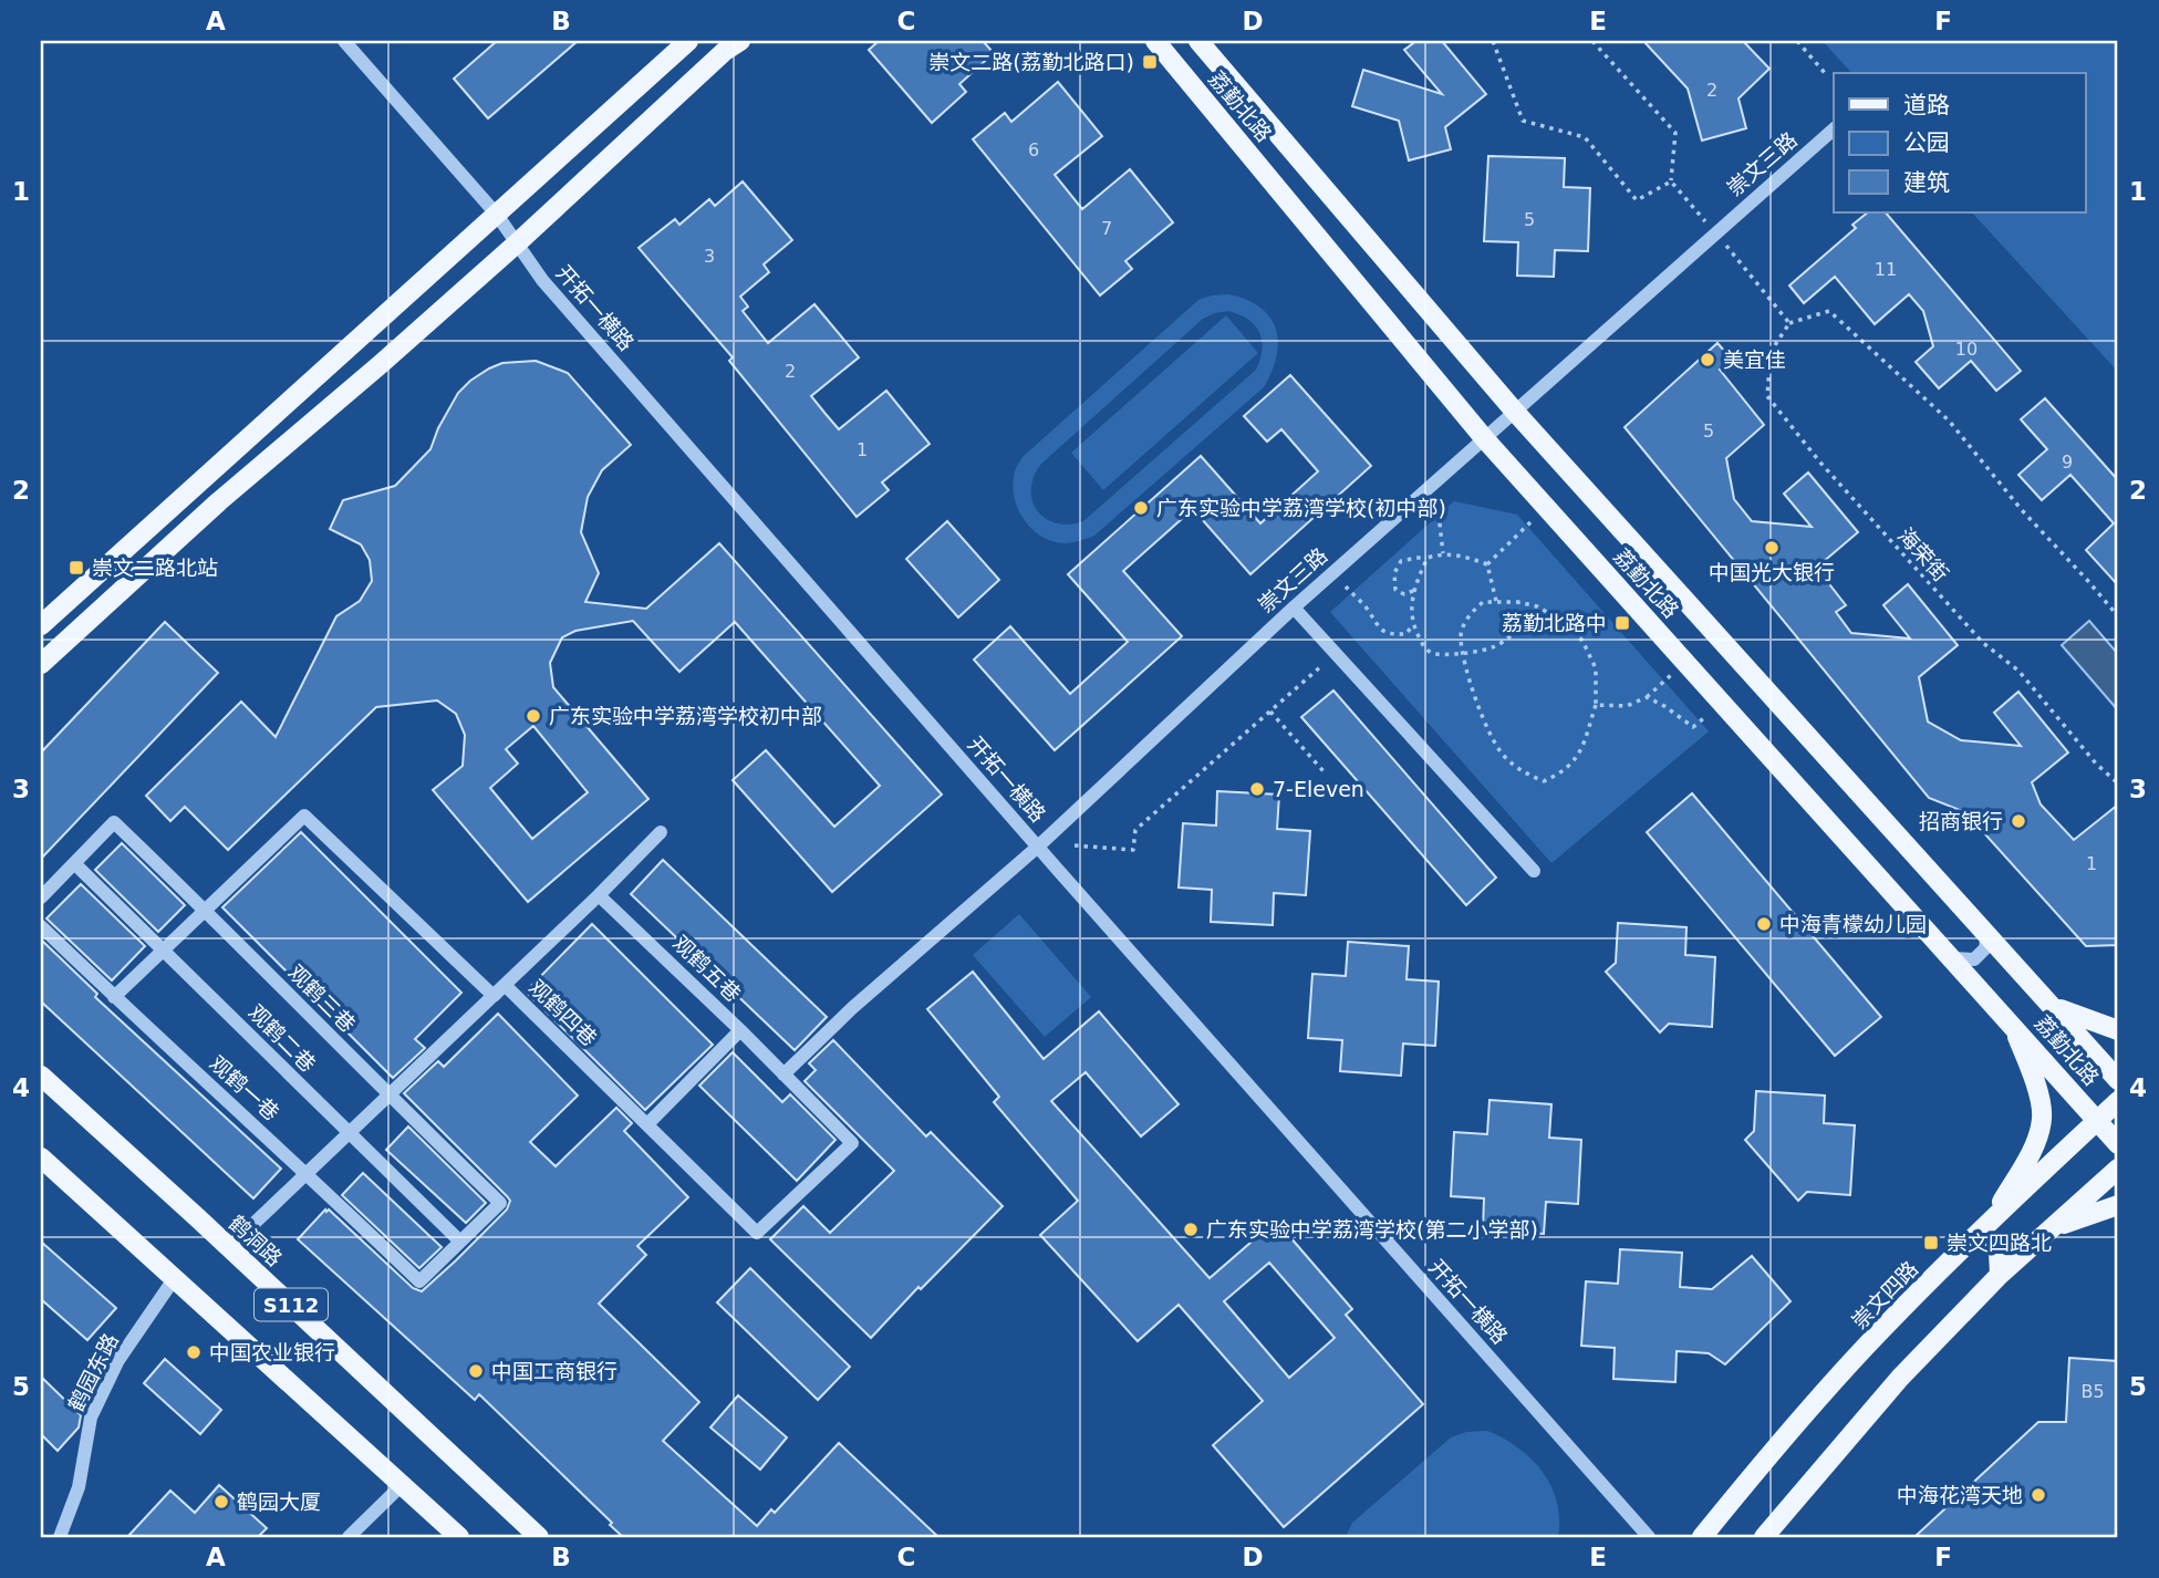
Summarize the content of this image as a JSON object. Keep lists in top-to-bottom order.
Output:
{
  "streets": {
    "main road": [
      "荔勤北路",
      "鹤洞路",
      "崇文四路",
      "S112"
    ],
    "street": [
      "崇文三路",
      "开拓一横路",
      "观鹤五巷",
      "观鹤三巷",
      "观鹤四巷",
      "观鹤二巷",
      "观鹤一巷",
      "鹤园东路"
    ],
    "path": ["海荣街"]
  },
  "crossings": [
    ["荔勤北路", "崇文三路"],
    ["荔勤北路", "崇文四路"],
    ["崇文三路", "开拓一横路"],
    ["崇文三路", "观鹤五巷"],
    ["观鹤五巷", "观鹤四巷"],
    ["观鹤三巷", "观鹤四巷"],
    ["观鹤三巷", "观鹤二巷"],
    ["观鹤三巷", "观鹤一巷"],
    ["观鹤二巷", "观鹤一巷"],
    ["S112", "鹤园东路"]
  ],
  "places": {
    "transit": [
      "崇文二路(荔勤北路口)",
      "崇文二路北站",
      "荔勤北路中",
      "崇文四路北"
    ],
    "other": [
      "美宜佳",
      "广东实验中学荔湾学校(初中部)",
      "中国光大银行",
      "广东实验中学荔湾学校初中部",
      "7-Eleven",
      "招商银行",
      "中海青檬幼儿园",
      "广东实验中学荔湾学校(第二小学部)",
      "中国农业银行",
      "中国工商银行",
      "中海花湾天地",
      "鹤园大厦"
    ]
  },
  "house_numbers": [
    "2",
    "6",
    "5",
    "7",
    "3",
    "11",
    "10",
    "2",
    "5",
    "1",
    "9",
    "1",
    "B5"
  ],
  "legend": ["道路", "公园", "建筑"],
  "grid": {
    "columns": [
      "A",
      "B",
      "C",
      "D",
      "E",
      "F"
    ],
    "rows": [
      "1",
      "2",
      "3",
      "4",
      "5"
    ]
  }
}
